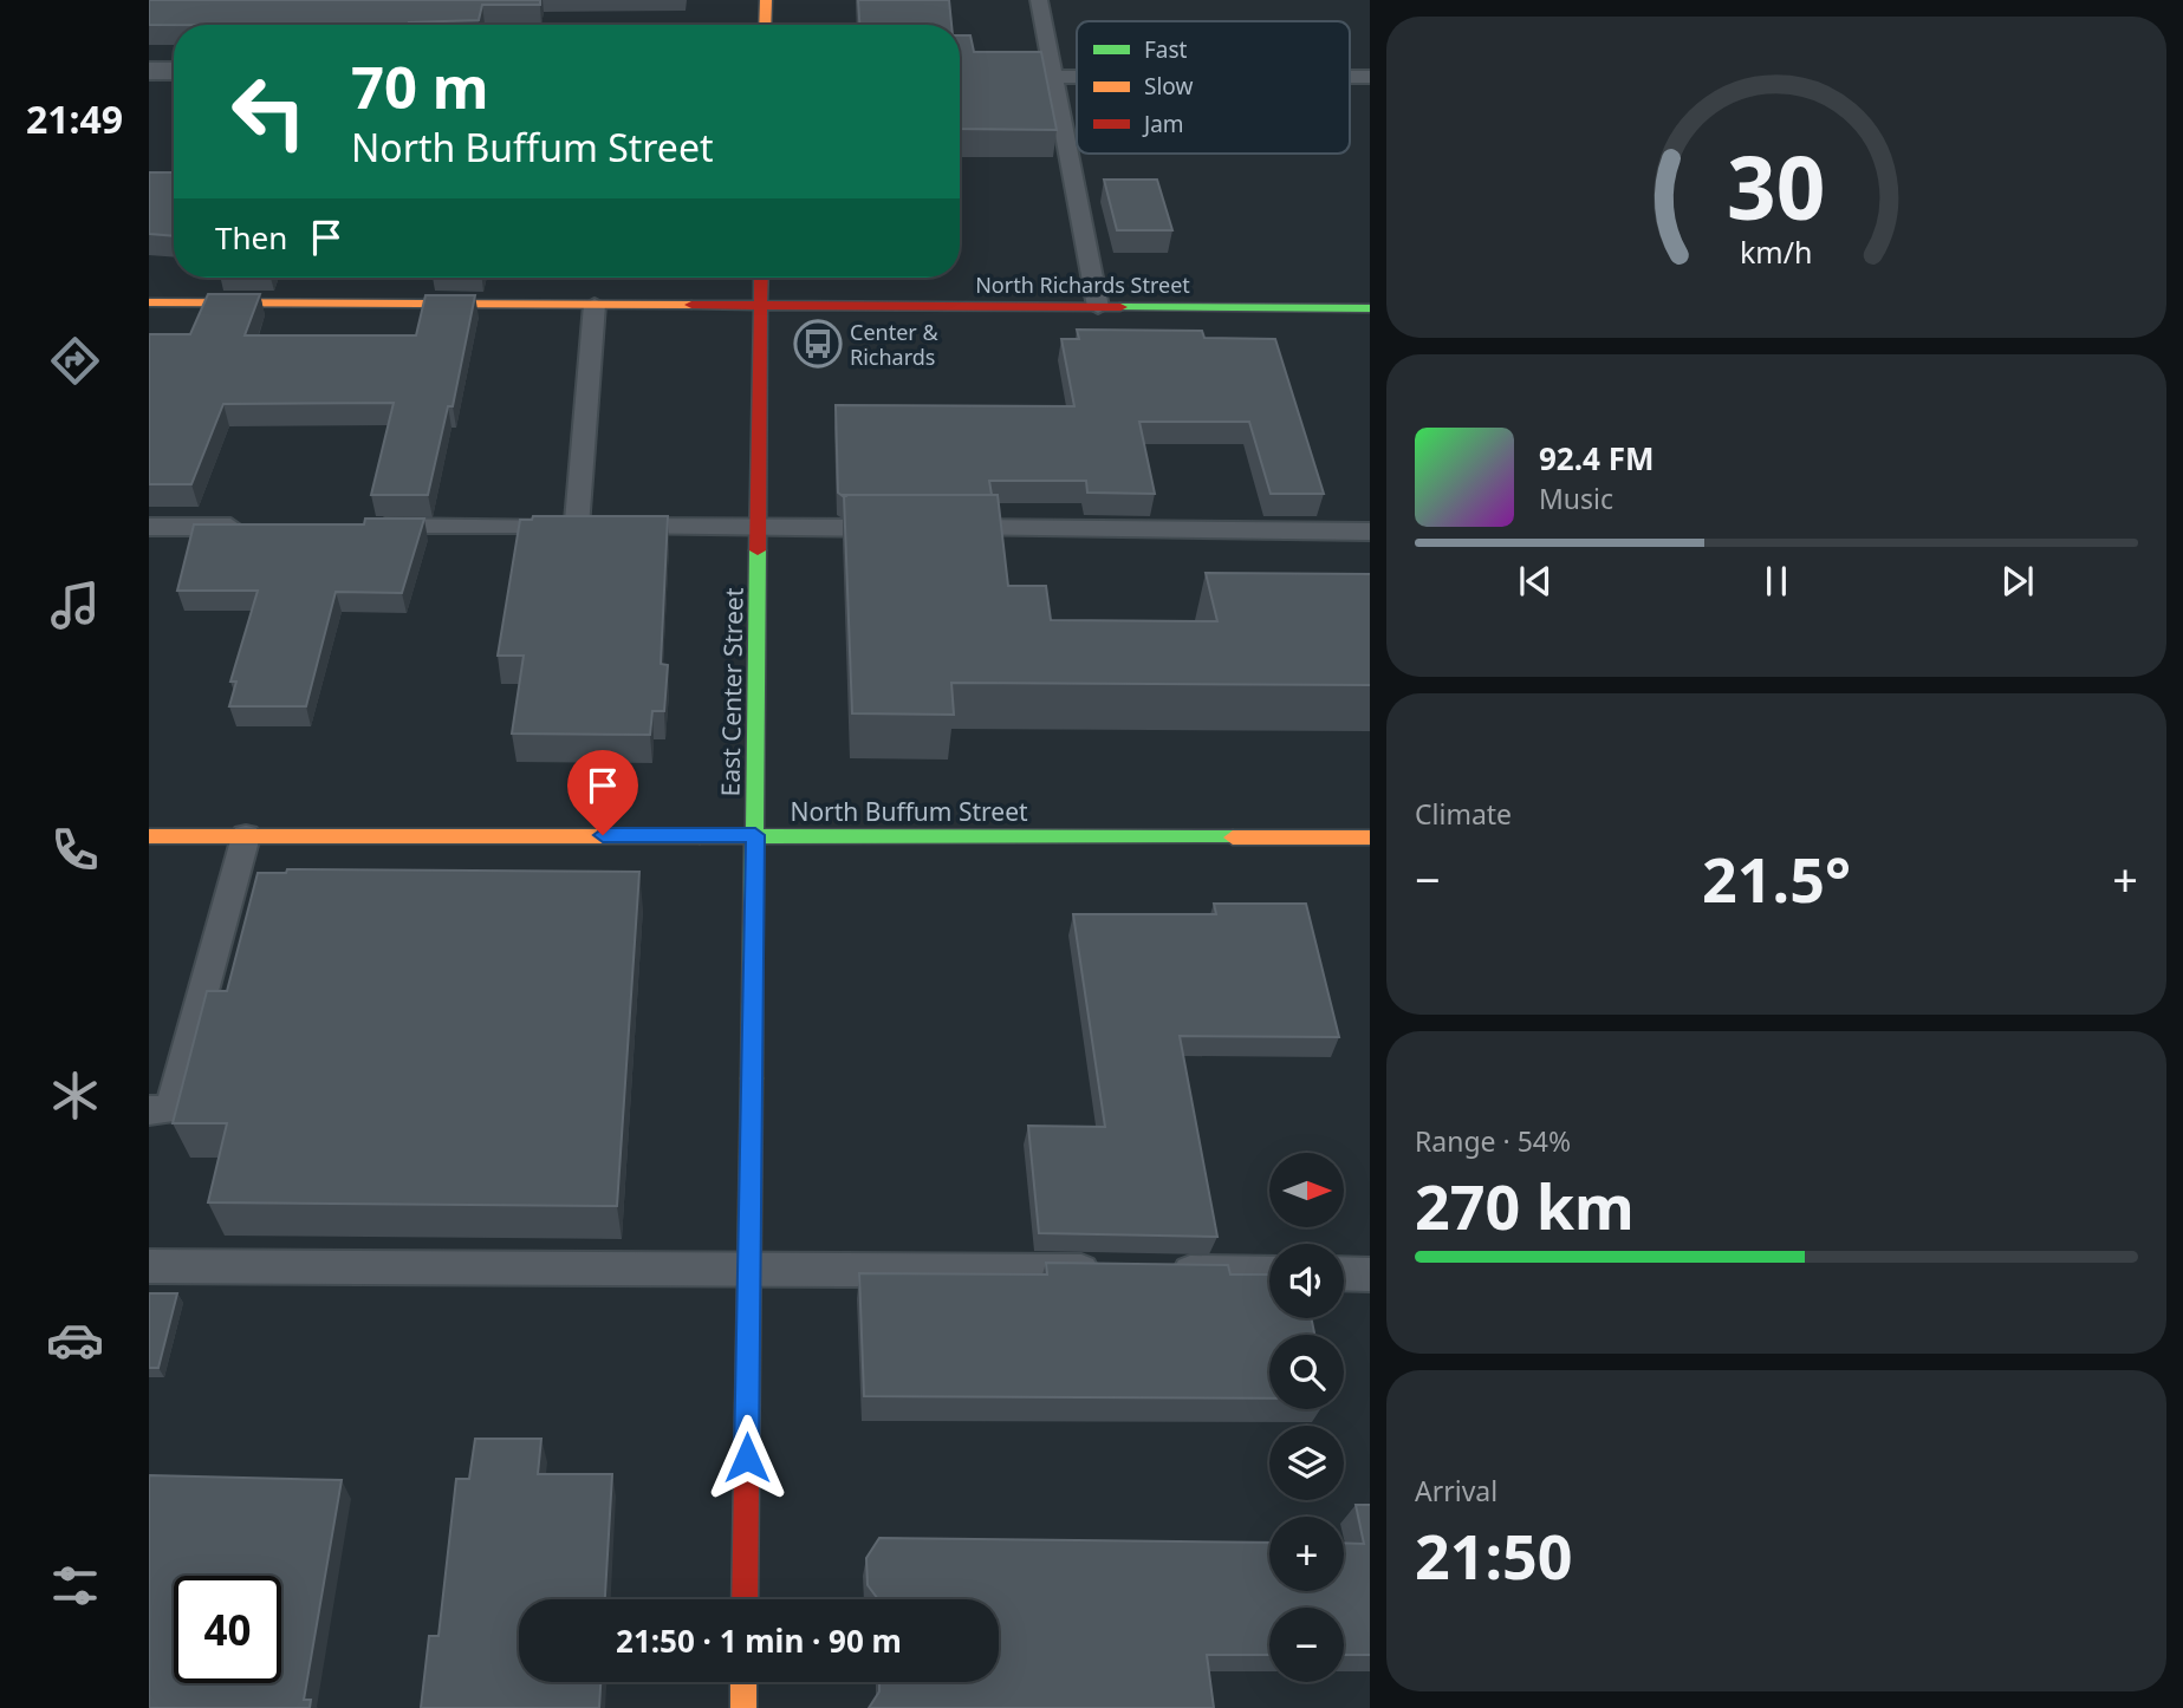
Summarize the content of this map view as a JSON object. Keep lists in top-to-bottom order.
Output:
{
  "streets": {
    "street": ["North Richards Street", "East Center Street", "North Buffum Street"]
  },
  "crossings": [
    ["North Richards Street", "East Center Street"],
    ["East Center Street", "North Buffum Street"]
  ],
  "places": {
    "bus stop": ["Center & Richards"]
  },
  "legend": ["Fast", "Slow", "Jam"],
  "north": "right",
  "page": {
    "tabs": "21:49",
    "turn": ["70 m", "North Buffum Street"],
    "then": "Then",
    "song": ["92.4 FM", "Music"],
    "tile": [
      "Climate",
      ["Range · 54%", "270 km"],
      ["Arrival", "21:50"]
    ],
    "heat": ["−", "21.5°", "+"],
    "map_buttons": ["+", "−"],
    "limit": "40",
    "trip": "21:50 · 1 min · 90 m",
    "gauge": ["30", "km/h"]
  }
}
